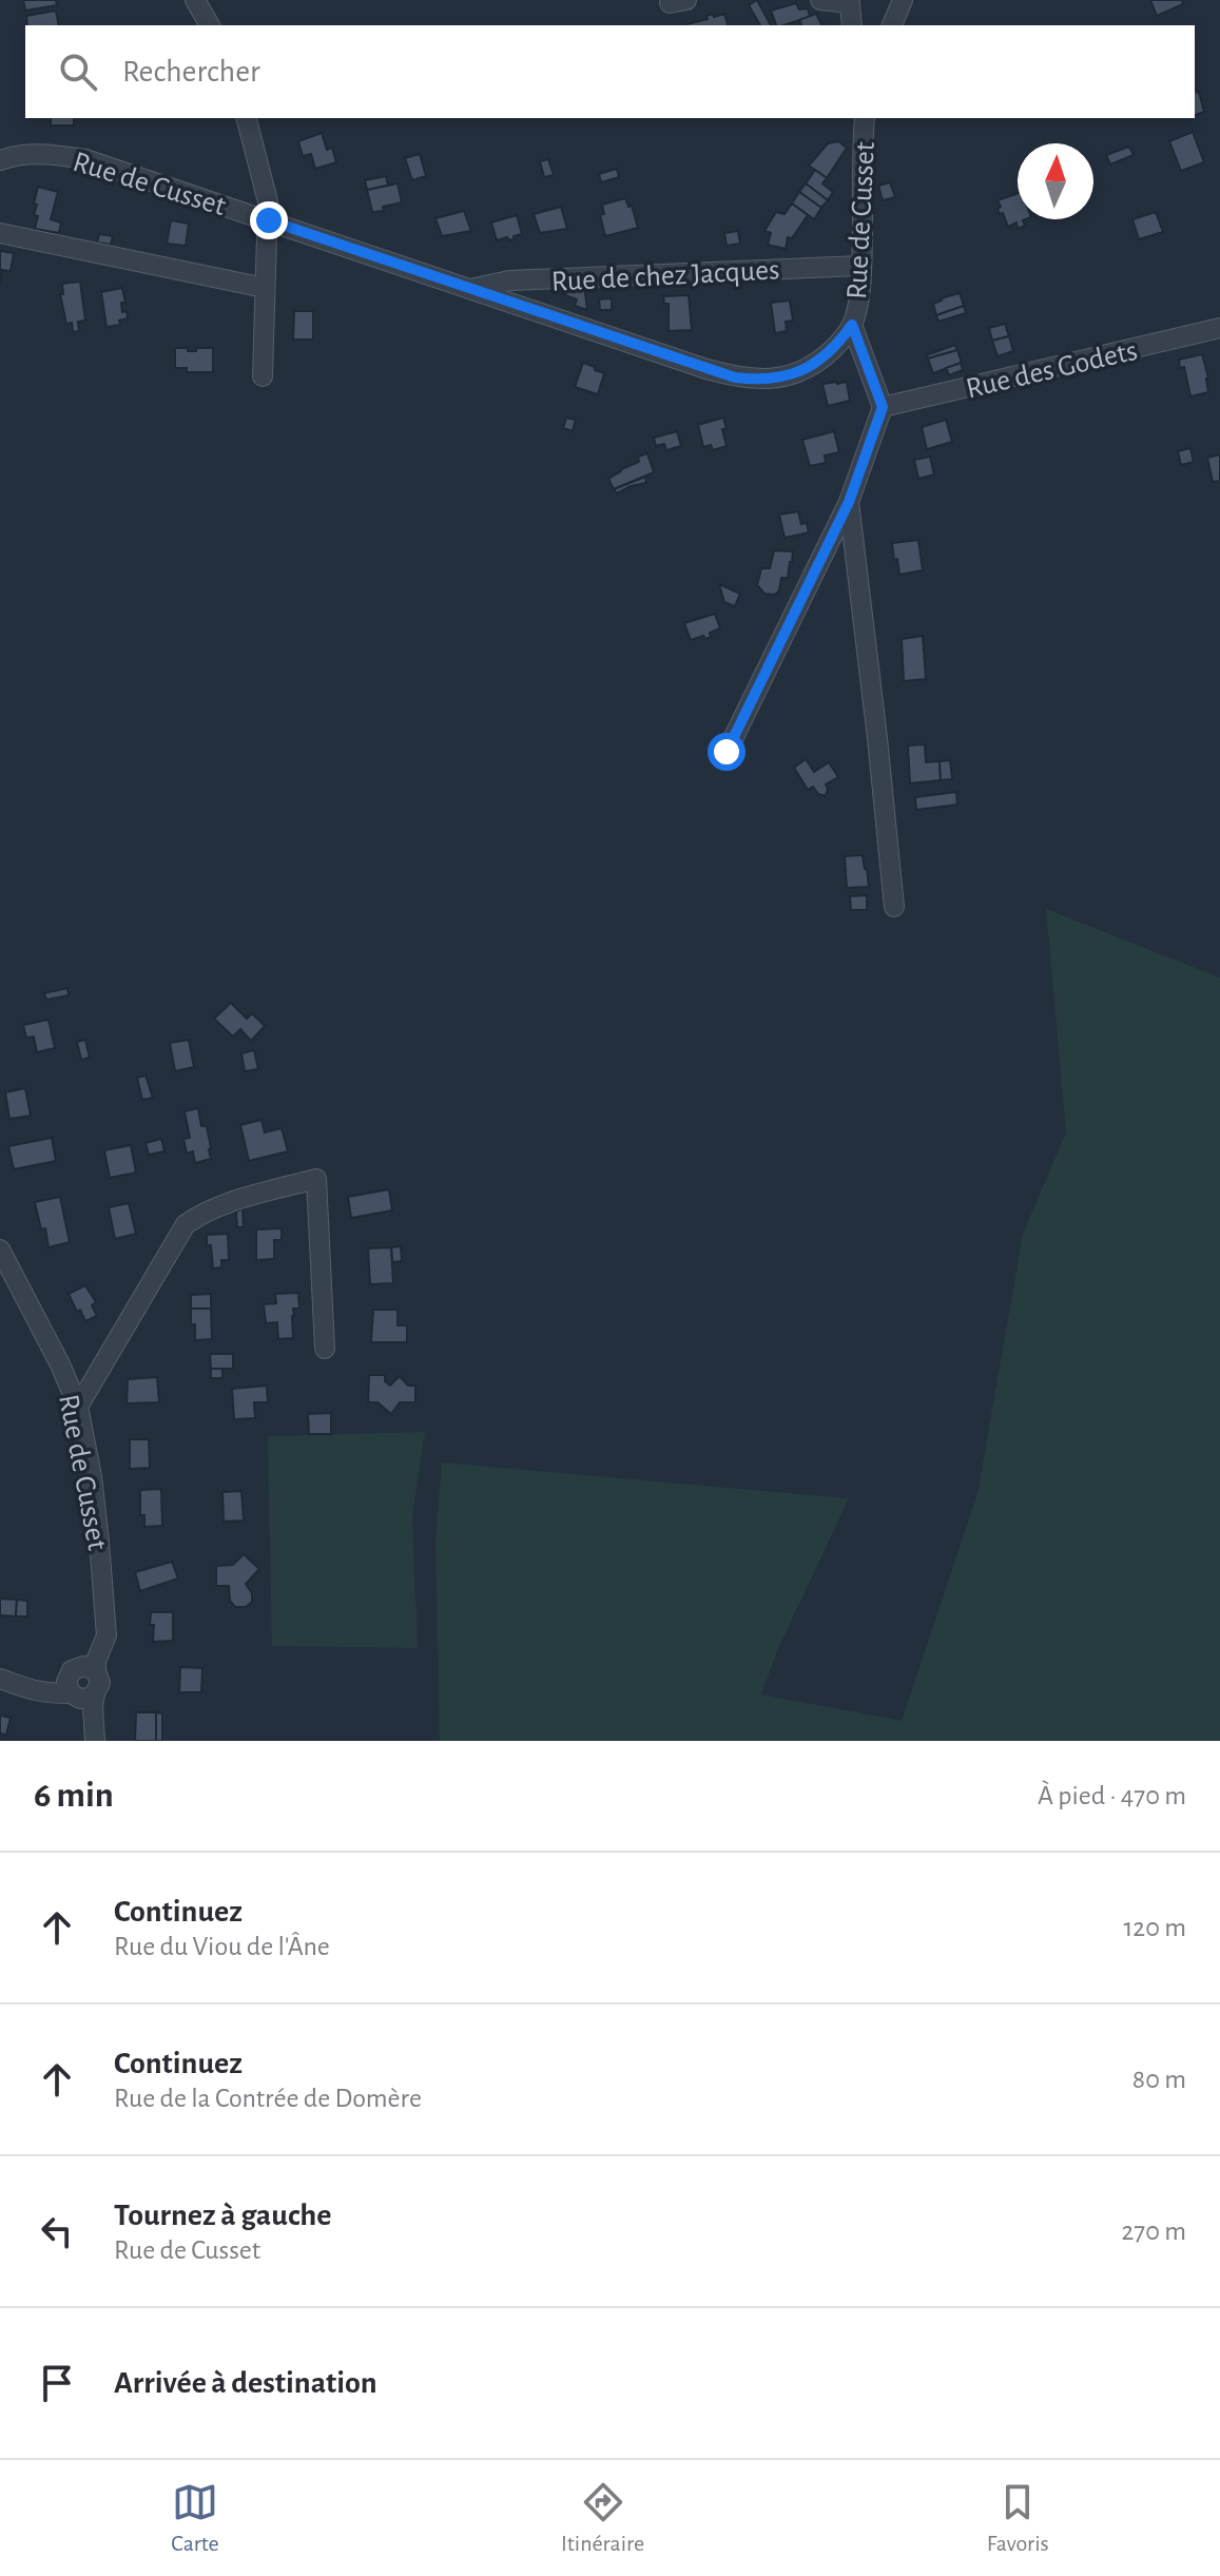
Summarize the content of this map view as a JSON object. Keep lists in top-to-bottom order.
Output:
{
  "streets": {
    "street": ["Rue de Cusset", "Rue de chez Jacques", "Rue des Godets"]
  },
  "crossings": [
    ["Rue de Cusset", "Rue de chez Jacques"]
  ],
  "north": "top",
  "page": {
    "search": "Rechercher",
    "heading": ["6 min", "À pied · 470 m"],
    "list": [
      ["Continuez", "Rue du Viou de l'Âne", "120 m"],
      ["Continuez", "Rue de la Contrée de Domère", "80 m"],
      ["Tournez à gauche", "Rue de Cusset", "270 m"],
      "Arrivée à destination"
    ],
    "nav": ["Carte", "Itinéraire", "Favoris"]
  }
}
